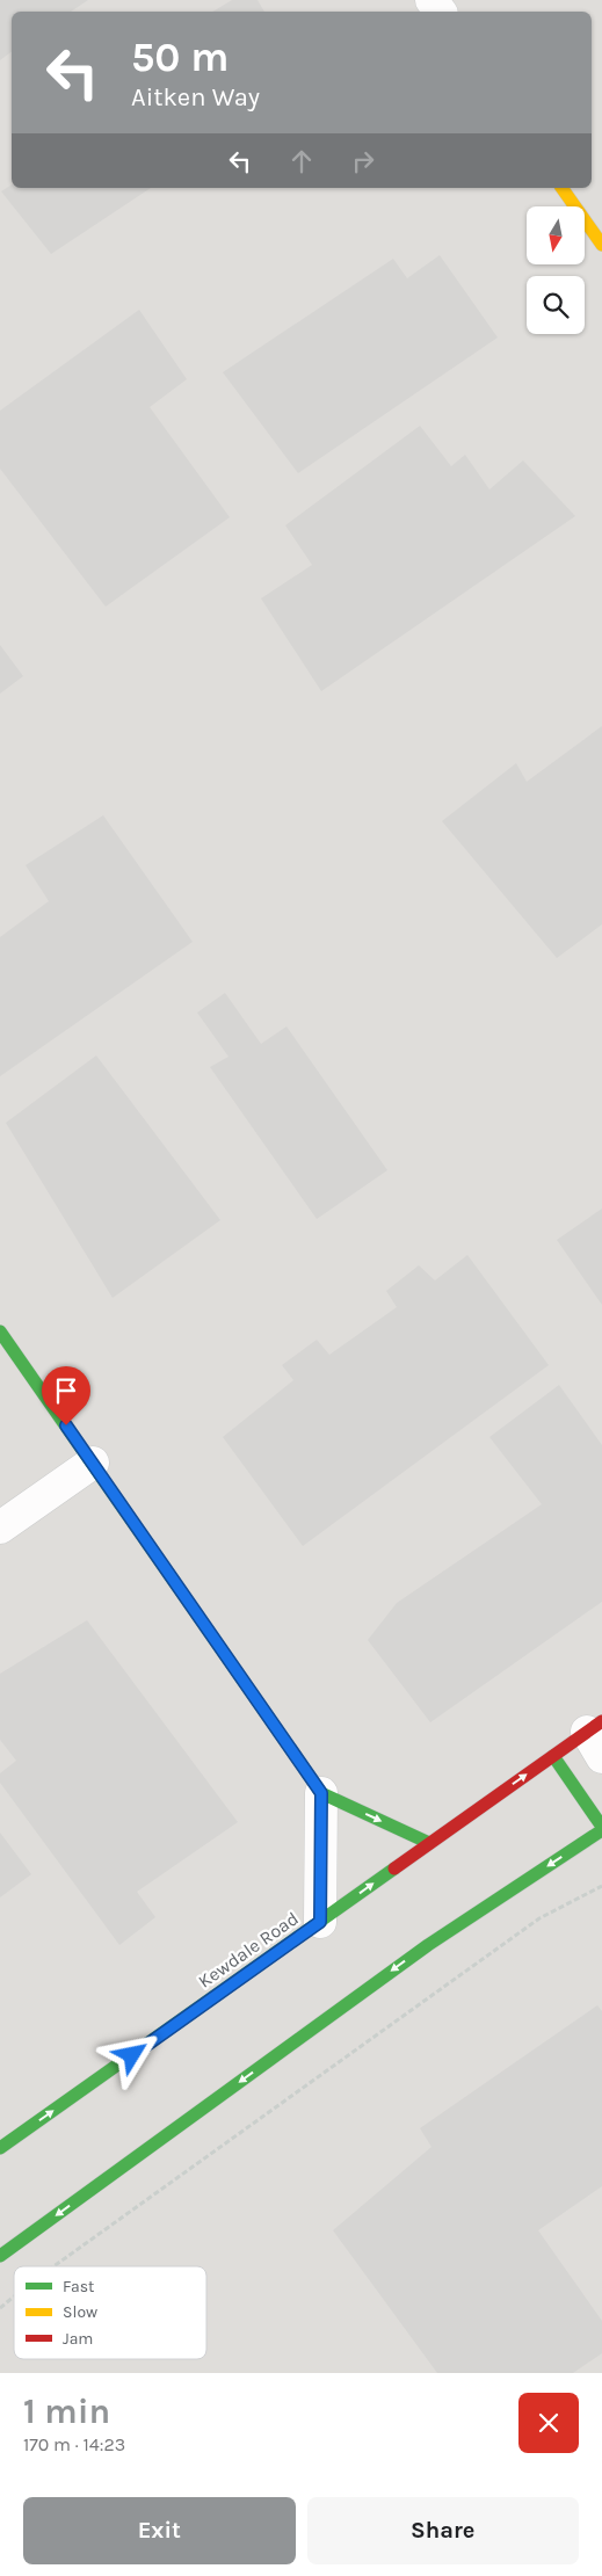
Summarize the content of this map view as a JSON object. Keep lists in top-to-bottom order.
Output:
{
  "streets": {
    "main road": ["Kewdale Road"]
  },
  "legend": ["Fast", "Slow", "Jam"],
  "north": "bottom",
  "page": {
    "turn": ["50 m", "Aitken Way"],
    "heading": ["1 min", "170 m · 14:23"],
    "buttons": ["Exit", "Share"]
  }
}
